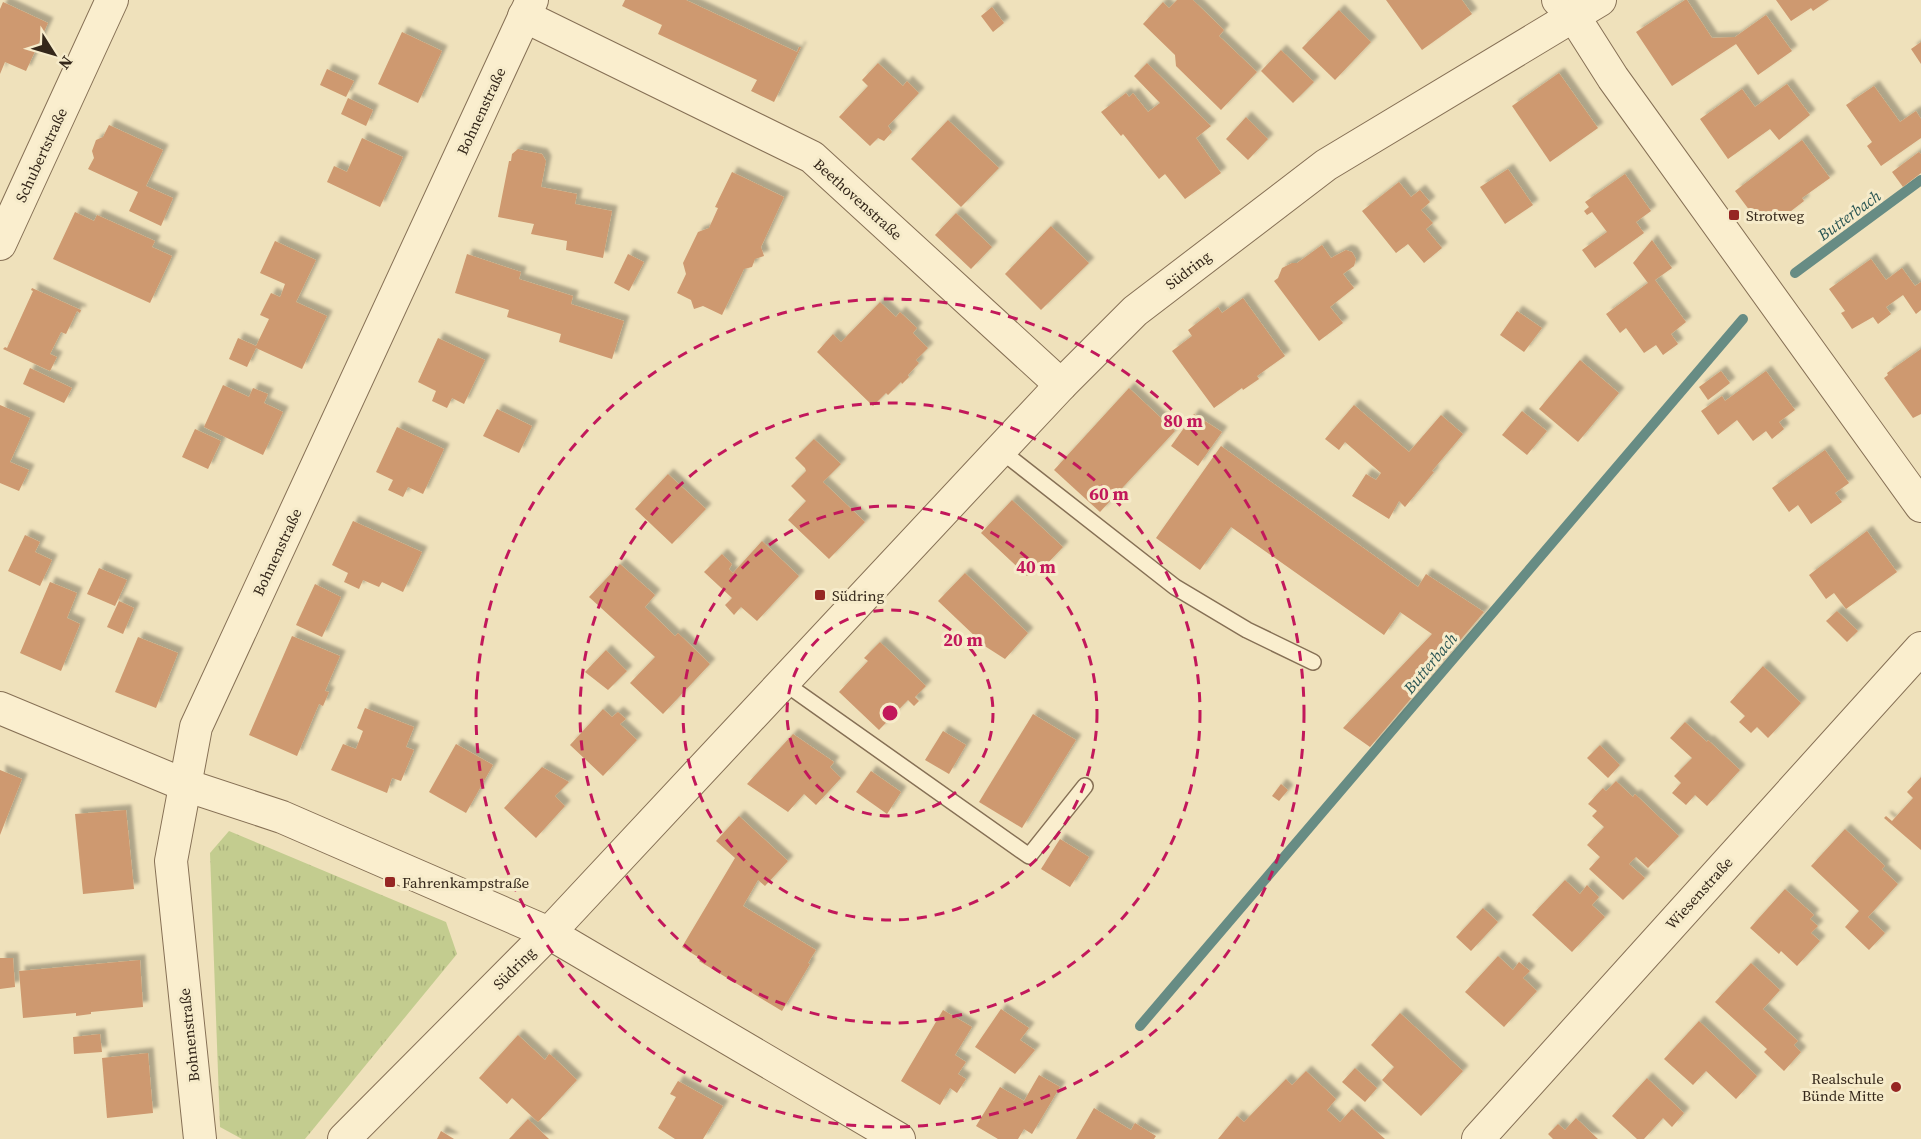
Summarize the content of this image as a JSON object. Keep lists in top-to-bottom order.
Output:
{
  "streets": {
    "street": [
      "Bohnenstraße",
      "Schubertstraße",
      "Beethovenstraße",
      "Südring",
      "Wiesenstraße"
    ]
  },
  "crossings": [
    ["Bohnenstraße", "Beethovenstraße"],
    ["Beethovenstraße", "Südring"]
  ],
  "water": ["Butterbach"],
  "places": {
    "transit": ["Strotweg", "Südring", "Fahrenkampstraße"],
    "other": ["Realschule Bünde Mitte"]
  },
  "north": "bottom right",
  "rings": [
    "80 m",
    "60 m",
    "40 m",
    "20 m"
  ]
}
